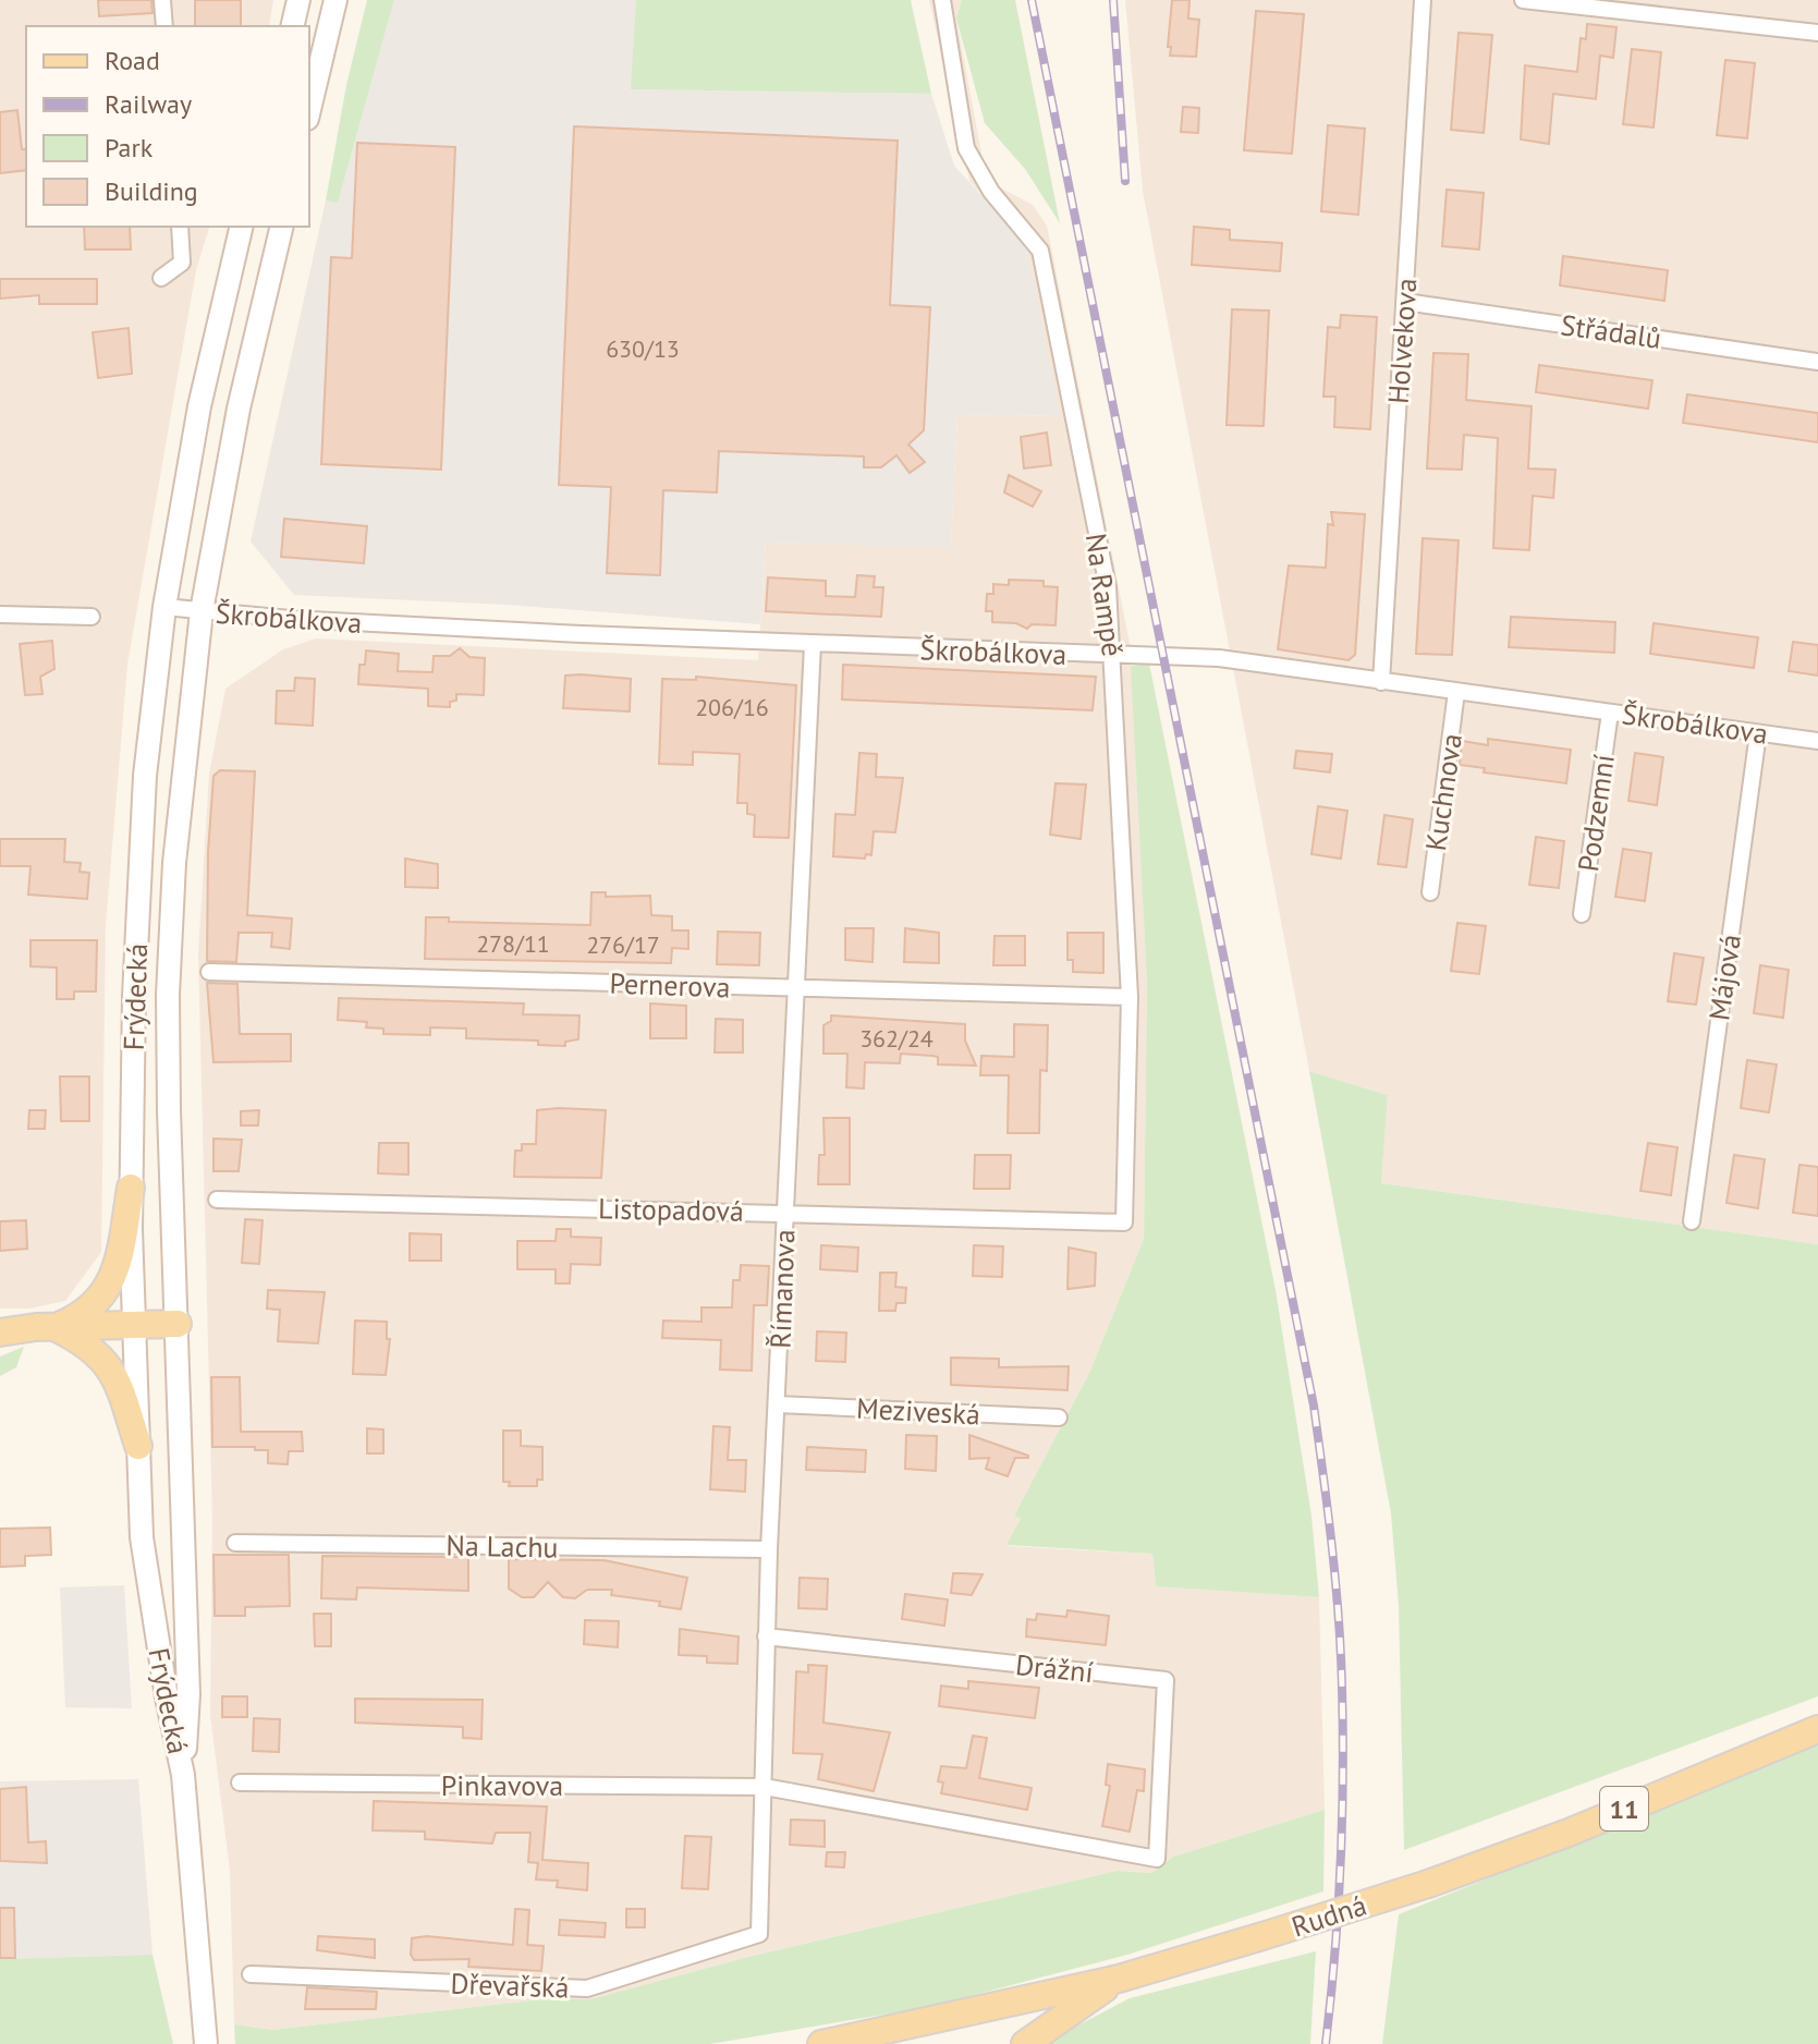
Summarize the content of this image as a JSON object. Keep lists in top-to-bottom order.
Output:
{
  "streets": {
    "main road": ["Frýdecká", "11", "Rudná"],
    "street": [
      "Střádalů",
      "Holvekova",
      "Na Rampě",
      "Škrobálkova",
      "Kuchnova",
      "Podzemní",
      "Májová",
      "Pernerova",
      "Listopadová",
      "Římanova",
      "Meziveská",
      "Na Lachu",
      "Drážní",
      "Pinkavova",
      "Dřevařská"
    ]
  },
  "crossings": [
    ["Střádalů", "Holvekova"],
    ["Holvekova", "Škrobálkova"],
    ["Na Rampě", "Škrobálkova"],
    ["Na Rampě", "Pernerova"],
    ["Na Rampě", "Listopadová"],
    ["Škrobálkova", "Kuchnova"],
    ["Škrobálkova", "Podzemní"],
    ["Škrobálkova", "Májová"],
    ["Škrobálkova", "Frýdecká"],
    ["Škrobálkova", "Římanova"],
    ["Pernerova", "Římanova"],
    ["Listopadová", "Římanova"],
    ["Římanova", "Meziveská"],
    ["Římanova", "Na Lachu"],
    ["Římanova", "Drážní"],
    ["Římanova", "Pinkavova"],
    ["Římanova", "Dřevařská"],
    ["Drážní", "Pinkavova"]
  ],
  "house_numbers": [
    "630/13",
    "206/16",
    "278/11",
    "276/17",
    "362/24"
  ],
  "legend": [
    "Road",
    "Railway",
    "Park",
    "Building"
  ]
}
